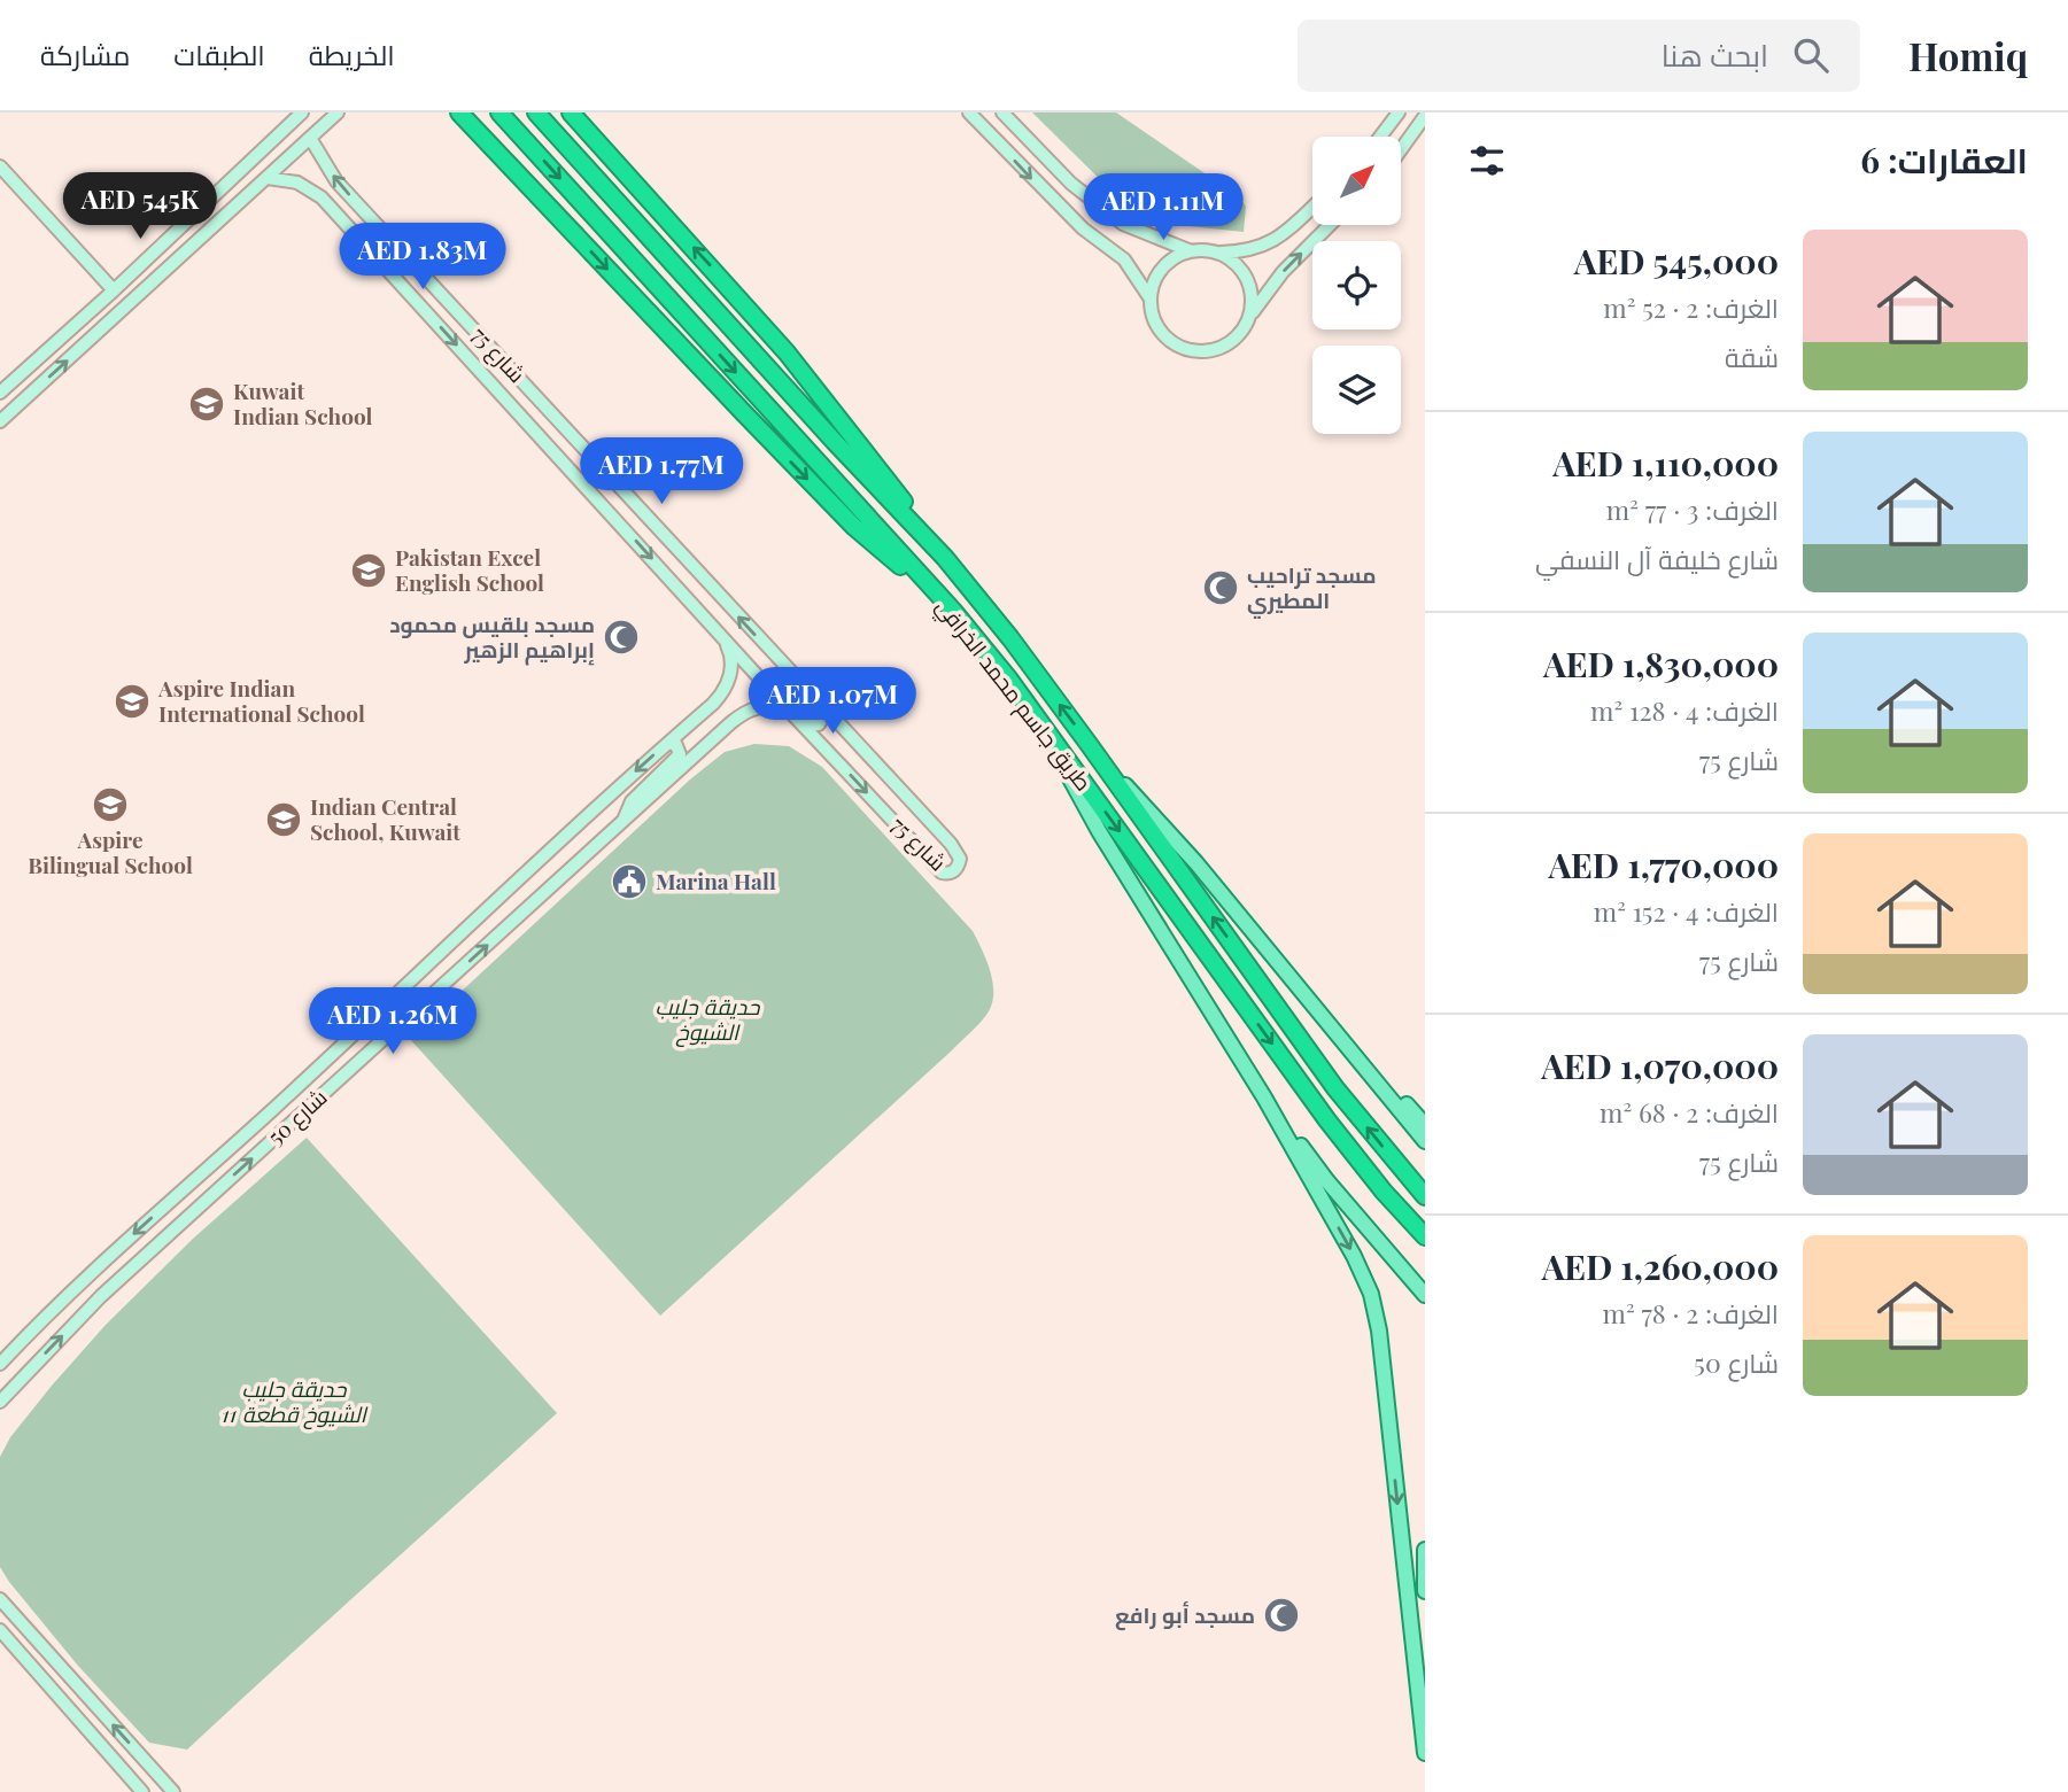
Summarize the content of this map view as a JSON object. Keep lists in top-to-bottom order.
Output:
{
  "streets": {
    "highway": ["طريق جاسم محمد الخرافي"],
    "street": ["شارع 75", "شارع 50"]
  },
  "crossings": [
    ["شارع 75", "شارع 50"]
  ],
  "parks": ["حديقة جليب الشيوخ", "حديقة جليب الشيوخ قطعة 11"],
  "places": {
    "school or university": [
      "Kuwait Indian School",
      "Pakistan Excel English School",
      "Aspire Indian International School",
      "Aspire Bilingual School",
      "Indian Central School, Kuwait"
    ],
    "mosque": ["مسجد تراحيب المطيري", "مسجد بلقيس محمود إبراهيم الزهير", "مسجد أبو رافع"],
    "public building": ["Marina Hall"]
  },
  "north": "top right",
  "page": {
    "header": "Homiq",
    "search": "ابحث هنا",
    "nav": ["الخريطة", "الطبقات", "مشاركة"],
    "heading": "العقارات: 6",
    "price": [
      "AED 545K",
      "AED 1.11M",
      "AED 1.83M",
      "AED 1.77M",
      "AED 1.07M",
      "AED 1.26M"
    ],
    "list": [
      {
        "name": "AED 545,000",
        "note": "الغرف: 2 · 52 m² · شقة"
      },
      {
        "name": "AED 1,110,000",
        "note": "الغرف: 3 · 77 m² · شارع خليفة آل النسفي"
      },
      {
        "name": "AED 1,830,000",
        "note": "الغرف: 4 · 128 m² · شارع 75"
      },
      {
        "name": "AED 1,770,000",
        "note": "الغرف: 4 · 152 m² · شارع 75"
      },
      {
        "name": "AED 1,070,000",
        "note": "الغرف: 2 · 68 m² · شارع 75"
      },
      {
        "name": "AED 1,260,000",
        "note": "الغرف: 2 · 78 m² · شارع 50"
      }
    ]
  }
}
